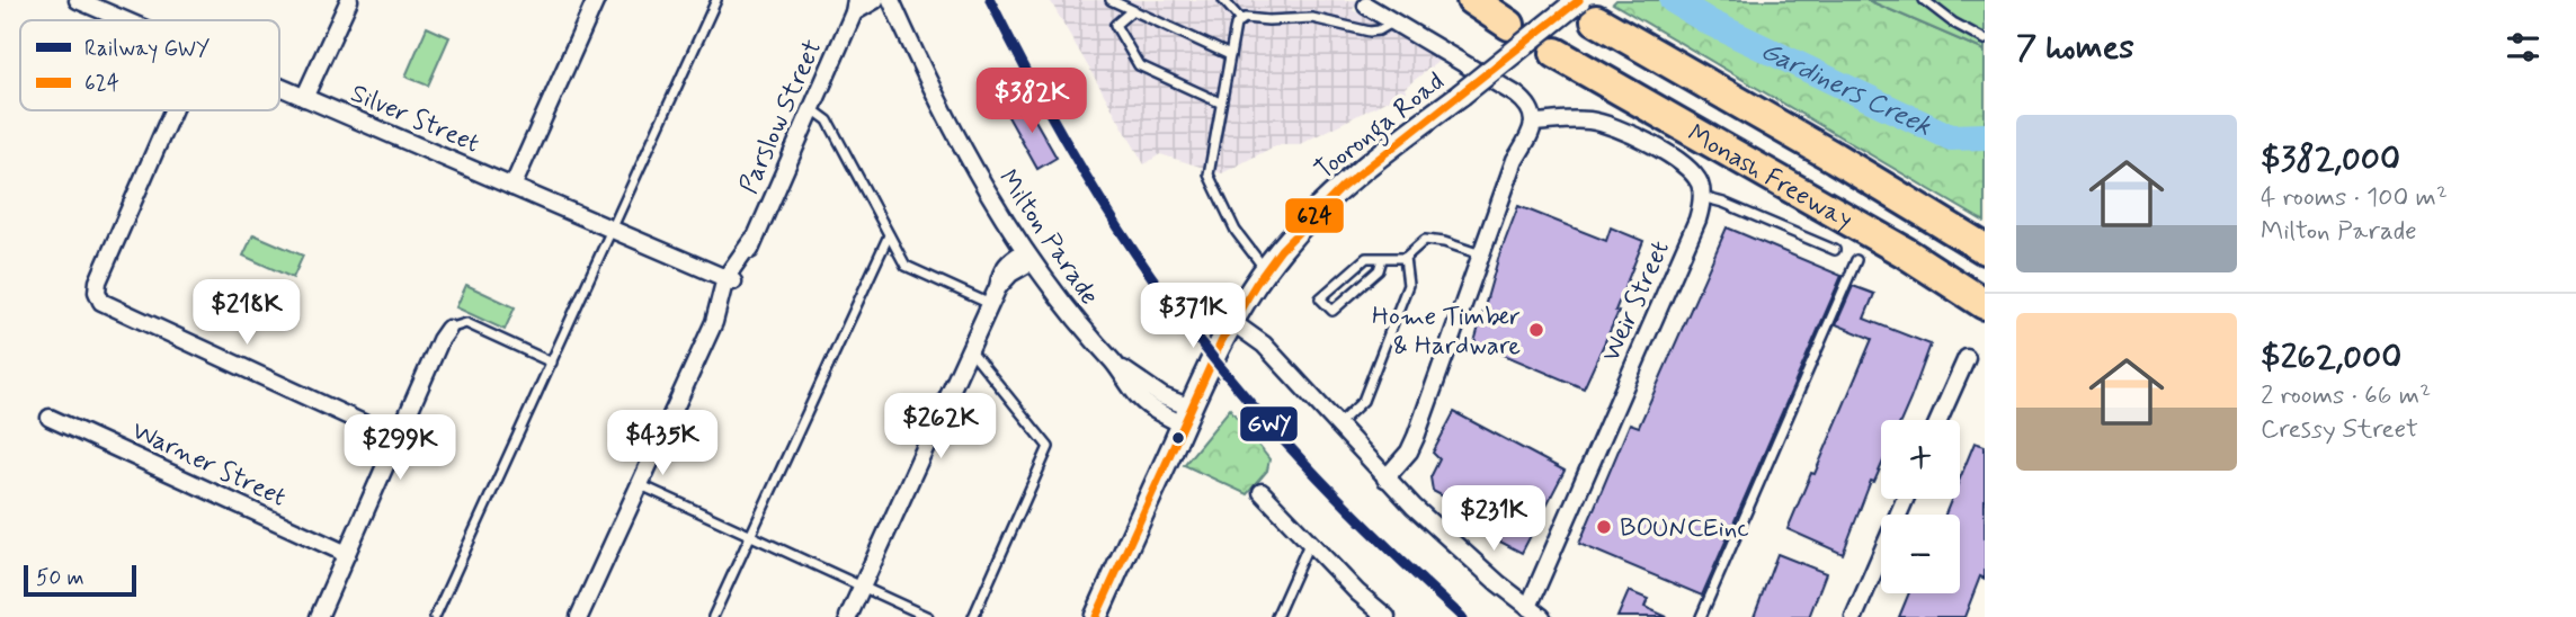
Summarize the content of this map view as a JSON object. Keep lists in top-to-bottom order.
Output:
{
  "streets": {
    "highway": ["Monash Freeway"],
    "main road": ["Tooronga Road"],
    "street": [
      "Parslow Street",
      "Silver Street",
      "Milton Parade",
      "Weir Street",
      "Warner Street"
    ]
  },
  "crossings": [
    ["Parslow Street", "Silver Street"],
    ["Tooronga Road", "Monash Freeway"],
    ["Tooronga Road", "Milton Parade"]
  ],
  "water": ["Gardiners Creek"],
  "places": ["Home Timber & Hardware", "BOUNCEinc"],
  "lines": ["rail line GWY", "transit line 624"],
  "legend": ["Railway GWY", "624"],
  "scale_bar": "50 m",
  "page": {
    "heading": "7 homes",
    "price": [
      "$382K",
      "$218K",
      "$371K",
      "$262K",
      "$435K",
      "$299K",
      "$231K"
    ],
    "list": [
      {
        "name": "$382,000",
        "note": "4 rooms · 100 m² · Milton Parade"
      },
      {
        "name": "$262,000",
        "note": "2 rooms · 66 m² · Cressy Street"
      }
    ],
    "map_buttons": ["+", "−"],
    "scale": "50 m"
  }
}
